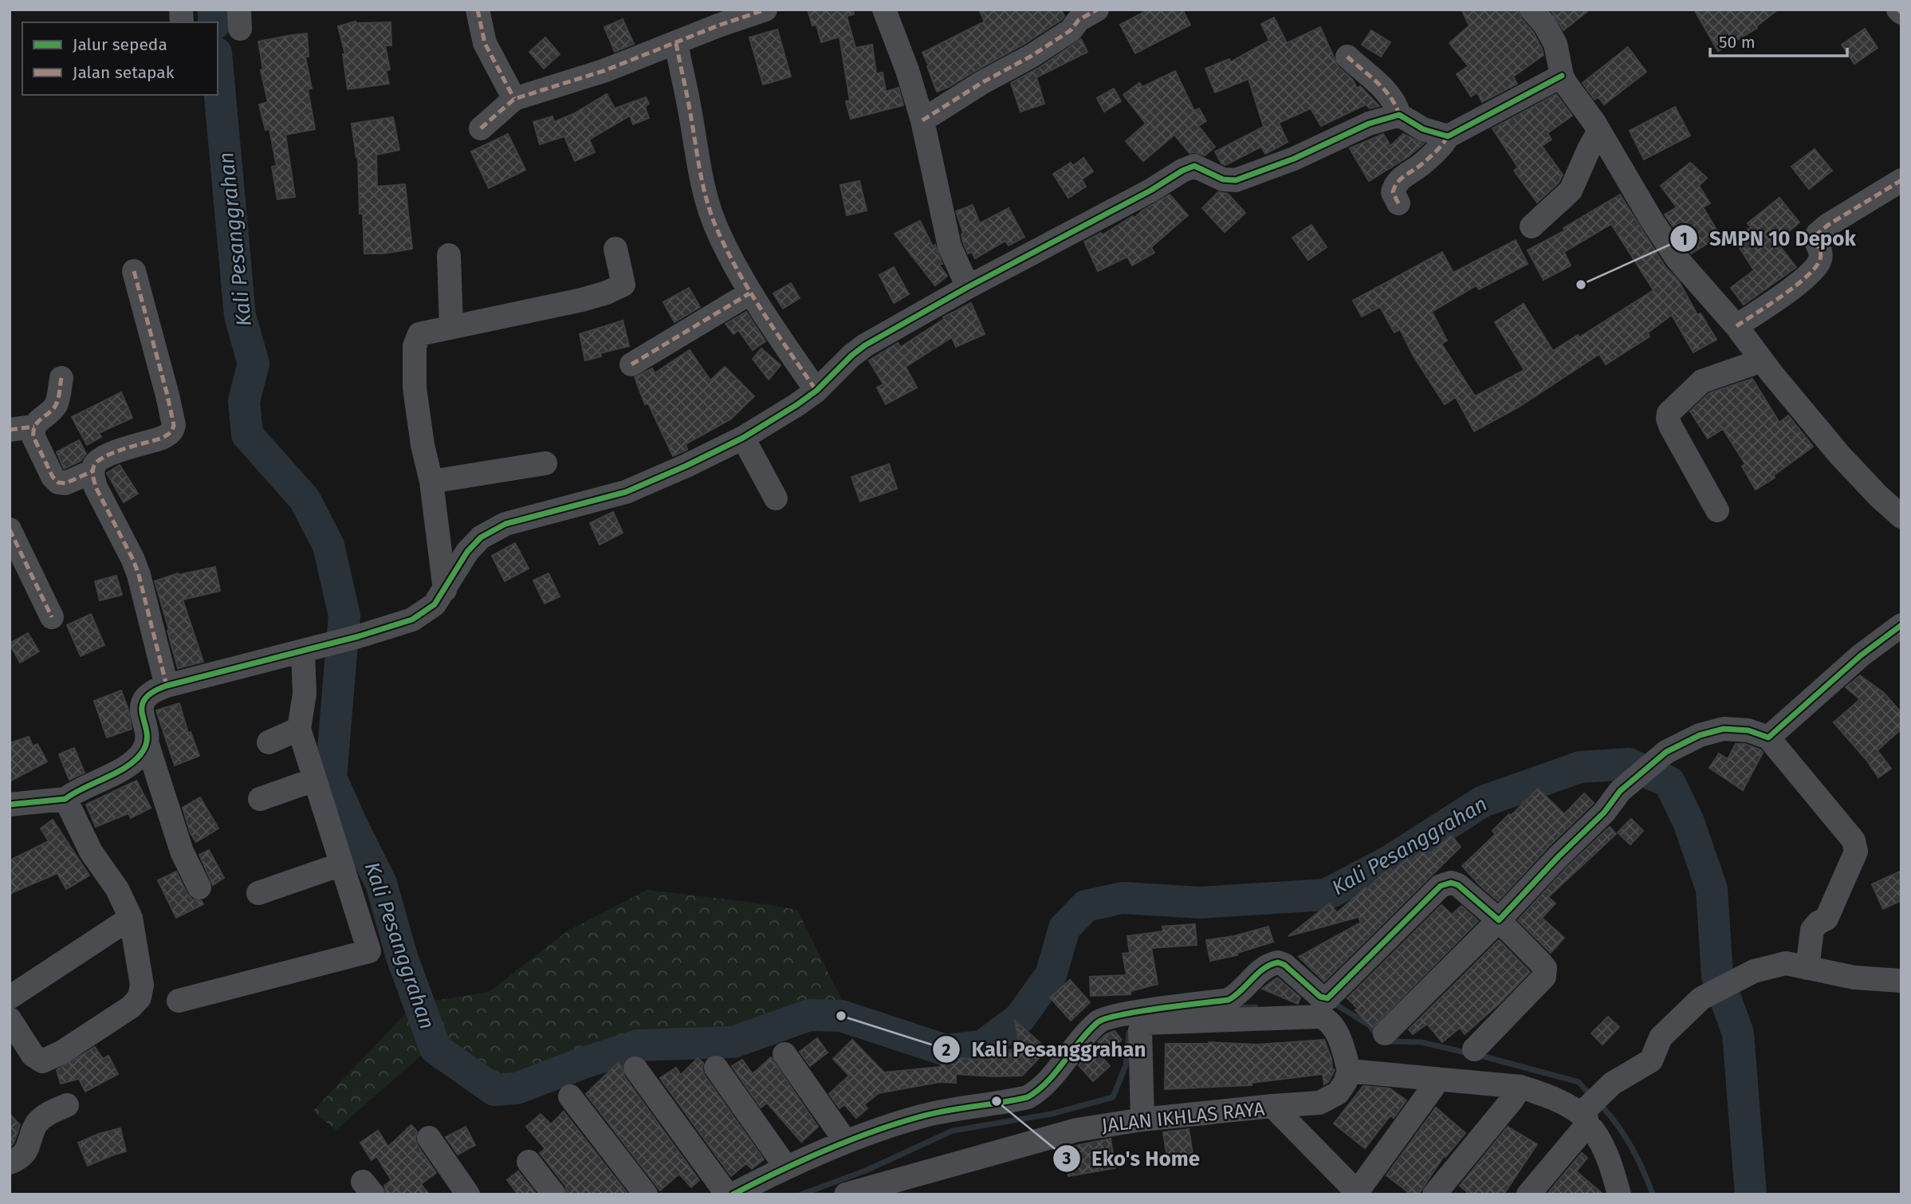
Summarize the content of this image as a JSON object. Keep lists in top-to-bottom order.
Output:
{
  "streets": {
    "street": ["JALAN IKHLAS RAYA"]
  },
  "water": ["Kali Pesanggrahan"],
  "places": ["SMPN 10 Depok", "Kali Pesanggrahan", "Eko's Home"],
  "legend": ["Jalur sepeda", "Jalan setapak"],
  "scale_bar": "50 m"
}
